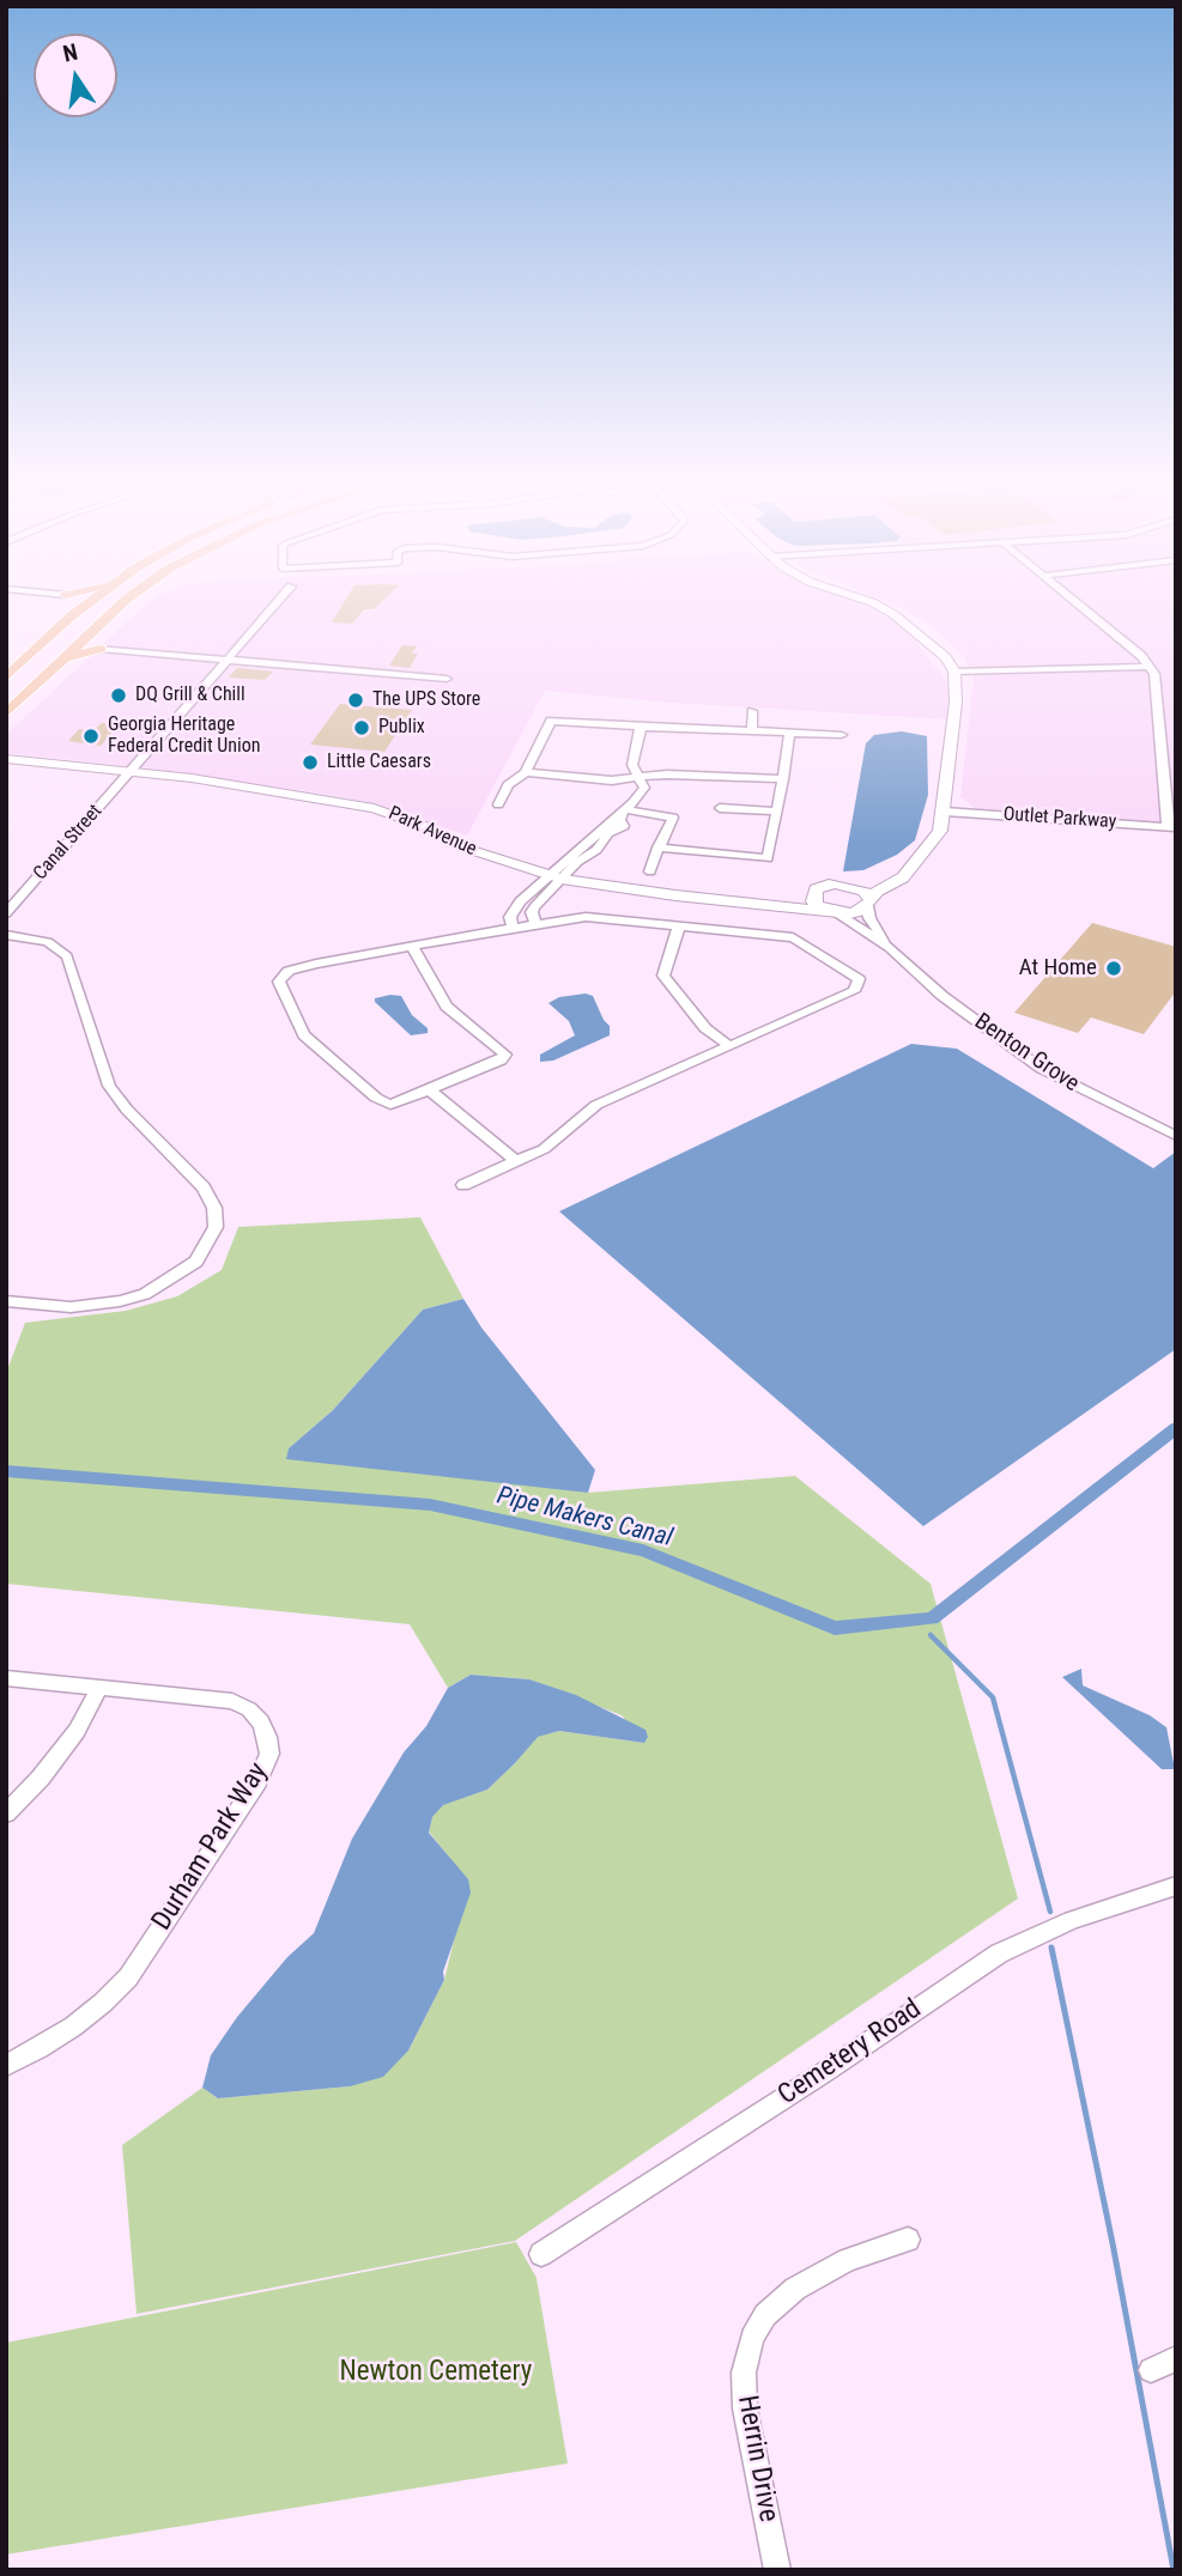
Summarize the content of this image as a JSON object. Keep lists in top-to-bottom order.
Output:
{
  "streets": {
    "street": [
      "Outlet Parkway",
      "Park Avenue",
      "Canal Street",
      "Benton Grove",
      "Durham Park Way",
      "Cemetery Road",
      "Herrin Drive"
    ]
  },
  "crossings": [
    ["Park Avenue", "Canal Street"],
    ["Park Avenue", "Benton Grove"]
  ],
  "water": ["Pipe Makers Canal"],
  "parks": ["Newton Cemetery"],
  "places": [
    "DQ Grill & Chill",
    "The UPS Store",
    "Publix",
    "Georgia Heritage Federal Credit Union",
    "Little Caesars",
    "At Home"
  ],
  "north": "top"
}
